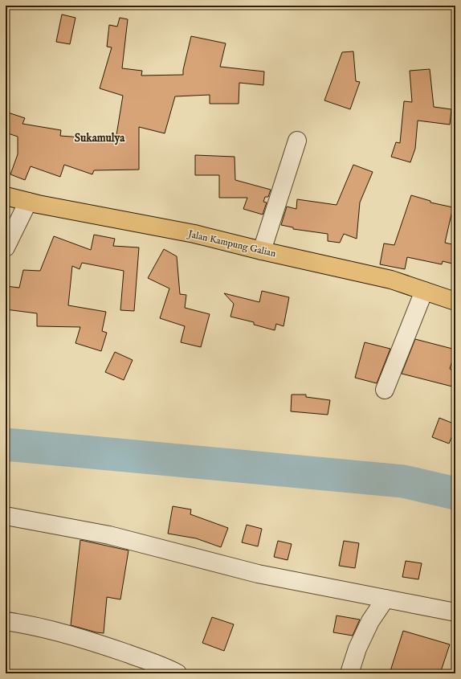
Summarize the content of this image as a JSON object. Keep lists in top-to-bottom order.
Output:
{
  "streets": {
    "main road": ["Jalan Kampung Galian"]
  },
  "districts": ["Sukamulya"]
}
